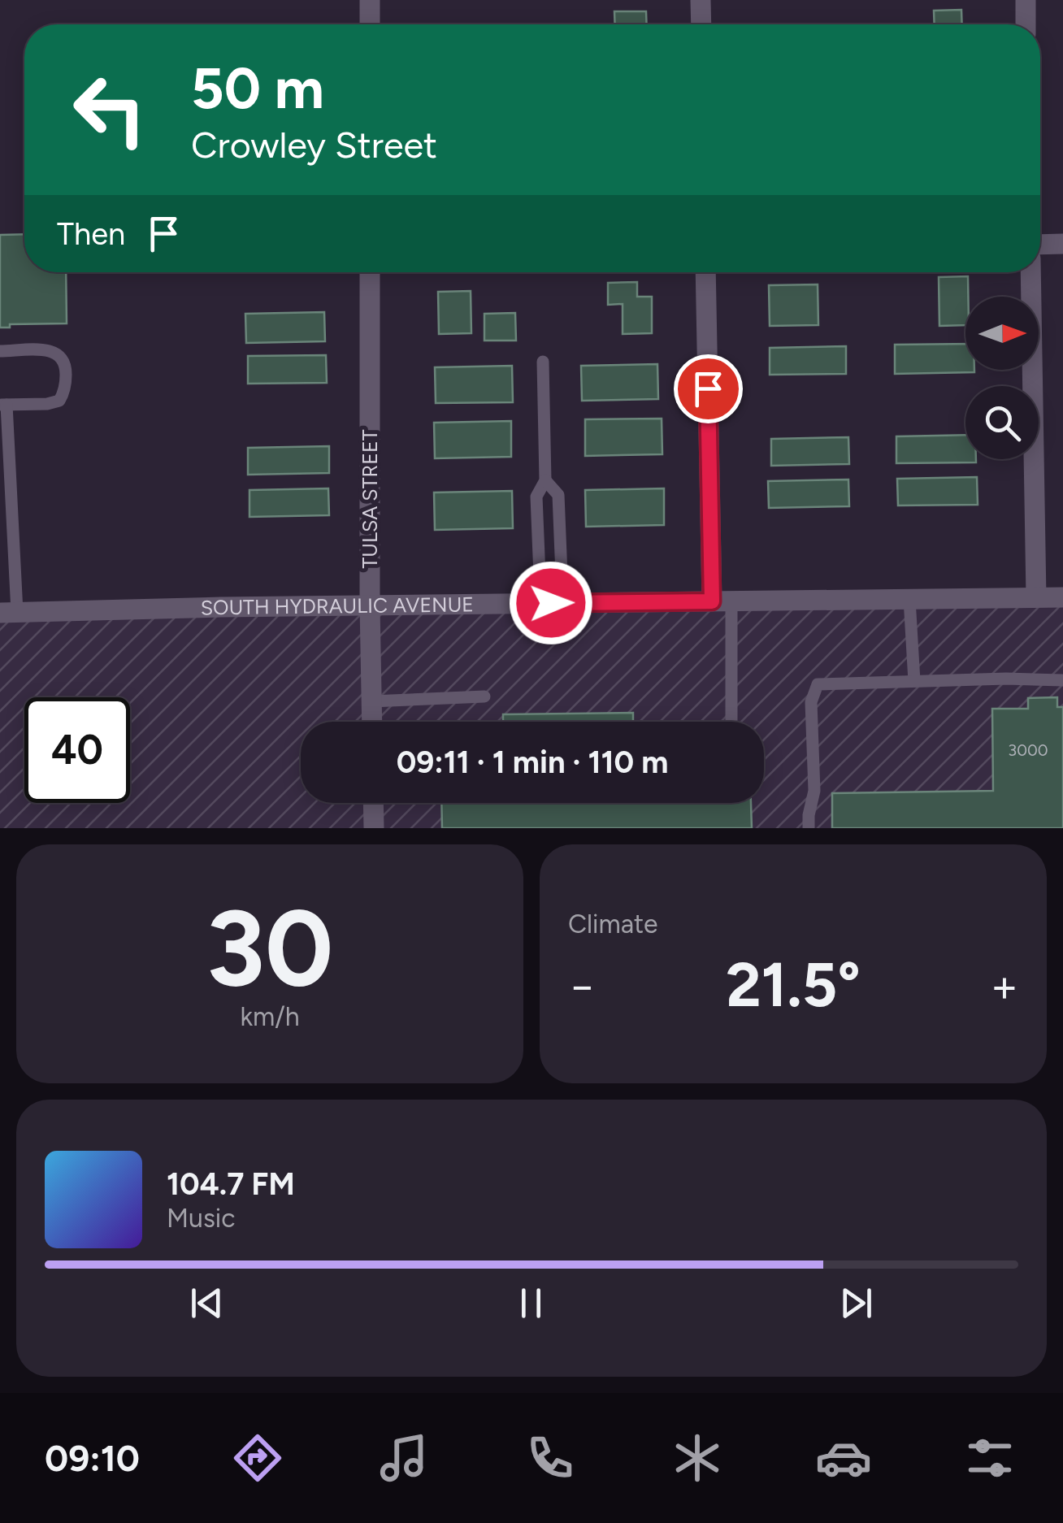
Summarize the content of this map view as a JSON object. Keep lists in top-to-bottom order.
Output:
{
  "streets": {
    "street": ["TULSA STREET", "SOUTH HYDRAULIC AVENUE"]
  },
  "crossings": [
    ["TULSA STREET", "SOUTH HYDRAULIC AVENUE"]
  ],
  "house_numbers": ["3000"],
  "north": "right",
  "page": {
    "turn": ["50 m", "Crowley Street"],
    "then": "Then",
    "limit": "40",
    "trip": "09:11 · 1 min · 110 m",
    "tile": [
      ["30", "km/h"],
      "Climate"
    ],
    "heat": ["−", "21.5°", "+"],
    "song": ["104.7 FM", "Music"],
    "tabs": "09:10"
  }
}
